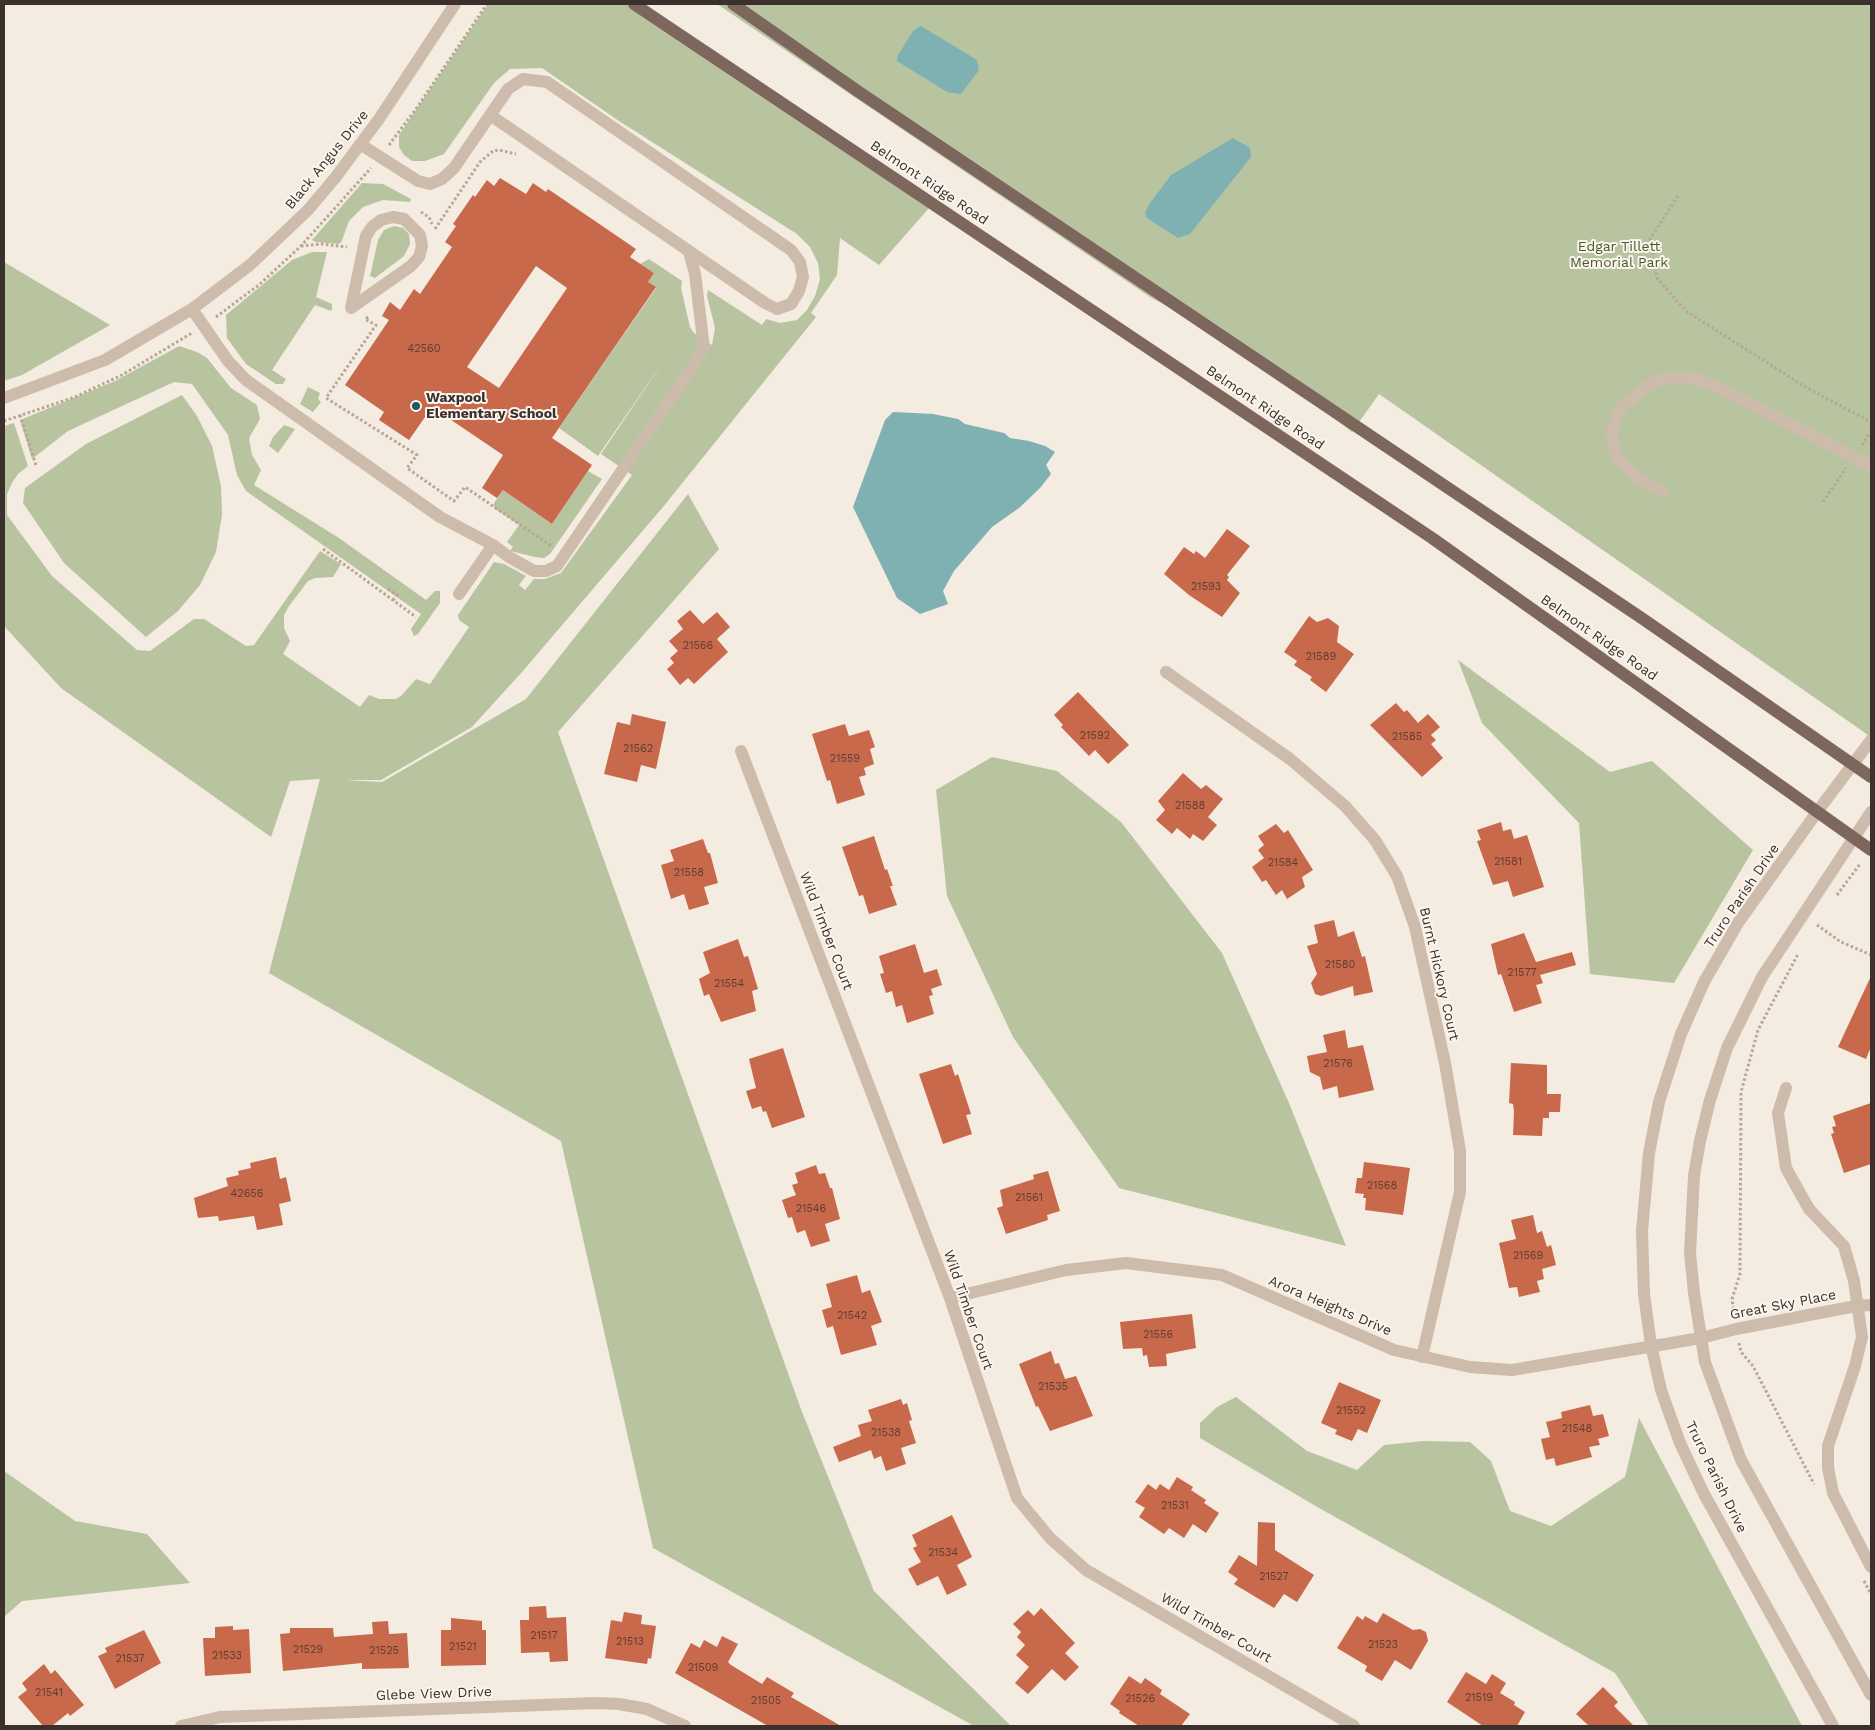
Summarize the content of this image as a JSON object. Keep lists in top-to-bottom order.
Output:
{
  "streets": {
    "main road": ["Belmont Ridge Road"],
    "street": [
      "Black Angus Drive",
      "Truro Parish Drive",
      "Wild Timber Court",
      "Burnt Hickory Court",
      "Great Sky Place",
      "Arora Heights Drive",
      "Glebe View Drive"
    ]
  },
  "crossings": [
    ["Belmont Ridge Road", "Truro Parish Drive"],
    ["Truro Parish Drive", "Arora Heights Drive"],
    ["Wild Timber Court", "Arora Heights Drive"],
    ["Burnt Hickory Court", "Arora Heights Drive"],
    ["Great Sky Place", "Arora Heights Drive"]
  ],
  "parks": ["Edgar Tillett Memorial Park"],
  "places": ["Waxpool Elementary School"],
  "house_numbers": [
    "42560",
    "21593",
    "21566",
    "21589",
    "21592",
    "21585",
    "21562",
    "21559",
    "21588",
    "21581",
    "21584",
    "21558",
    "21580",
    "21577",
    "21554",
    "21576",
    "21568",
    "42656",
    "21561",
    "21546",
    "21569",
    "21542",
    "21556",
    "21535",
    "21552",
    "21548",
    "21538",
    "21531",
    "21534",
    "21527",
    "21517",
    "21513",
    "21523",
    "21521",
    "21529",
    "21525",
    "21533",
    "21537",
    "21509",
    "21541",
    "21519",
    "21526",
    "21505"
  ]
}
